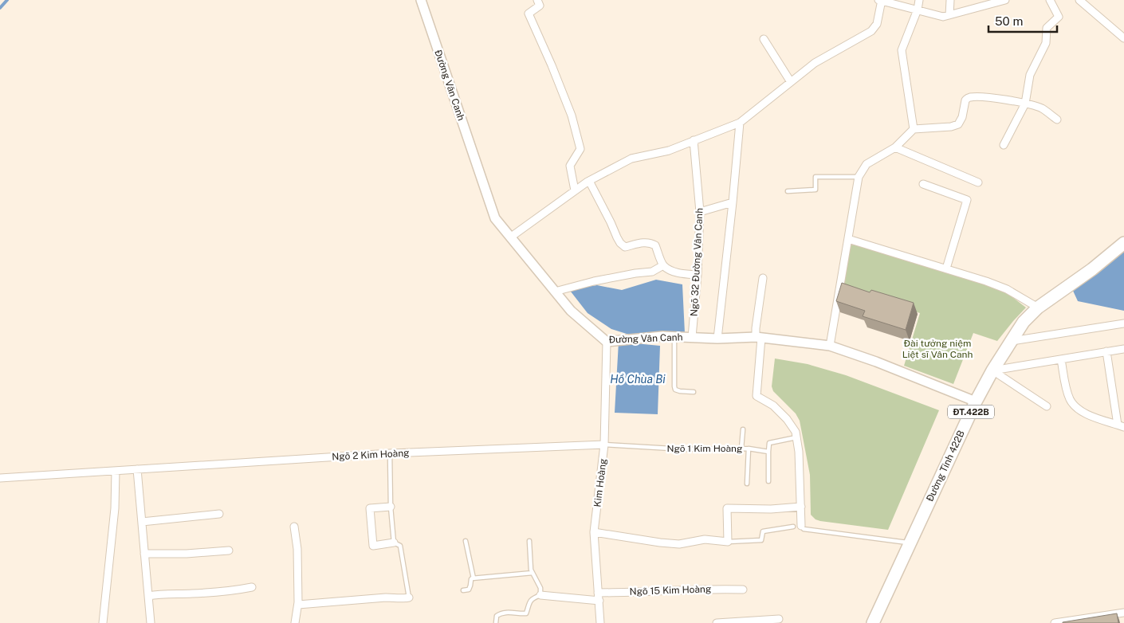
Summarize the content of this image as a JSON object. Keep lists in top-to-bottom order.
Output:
{
  "streets": {
    "main road": ["ĐT.422B", "Đường Tỉnh 422B"],
    "street": [
      "Đường Vân Canh",
      "Ngõ 32 Đường Vân Canh",
      "Ngõ 2 Kim Hoàng",
      "Kim Hoàng",
      "Ngõ 15 Kim Hoàng"
    ],
    "lane": ["Ngõ 1 Kim Hoàng"]
  },
  "crossings": [
    ["Đường Vân Canh", "Ngõ 32 Đường Vân Canh"],
    ["Đường Vân Canh", "Đường Tỉnh 422B"],
    ["Đường Vân Canh", "Kim Hoàng"],
    ["Ngõ 1 Kim Hoàng", "Ngõ 2 Kim Hoàng"],
    ["Ngõ 1 Kim Hoàng", "Kim Hoàng"],
    ["Ngõ 2 Kim Hoàng", "Kim Hoàng"],
    ["Kim Hoàng", "Ngõ 15 Kim Hoàng"]
  ],
  "water": ["Hồ Chùa Bi"],
  "parks": ["Đài tưởng niệm Liệt sĩ Vân Canh"],
  "scale_bar": "50 m"
}
